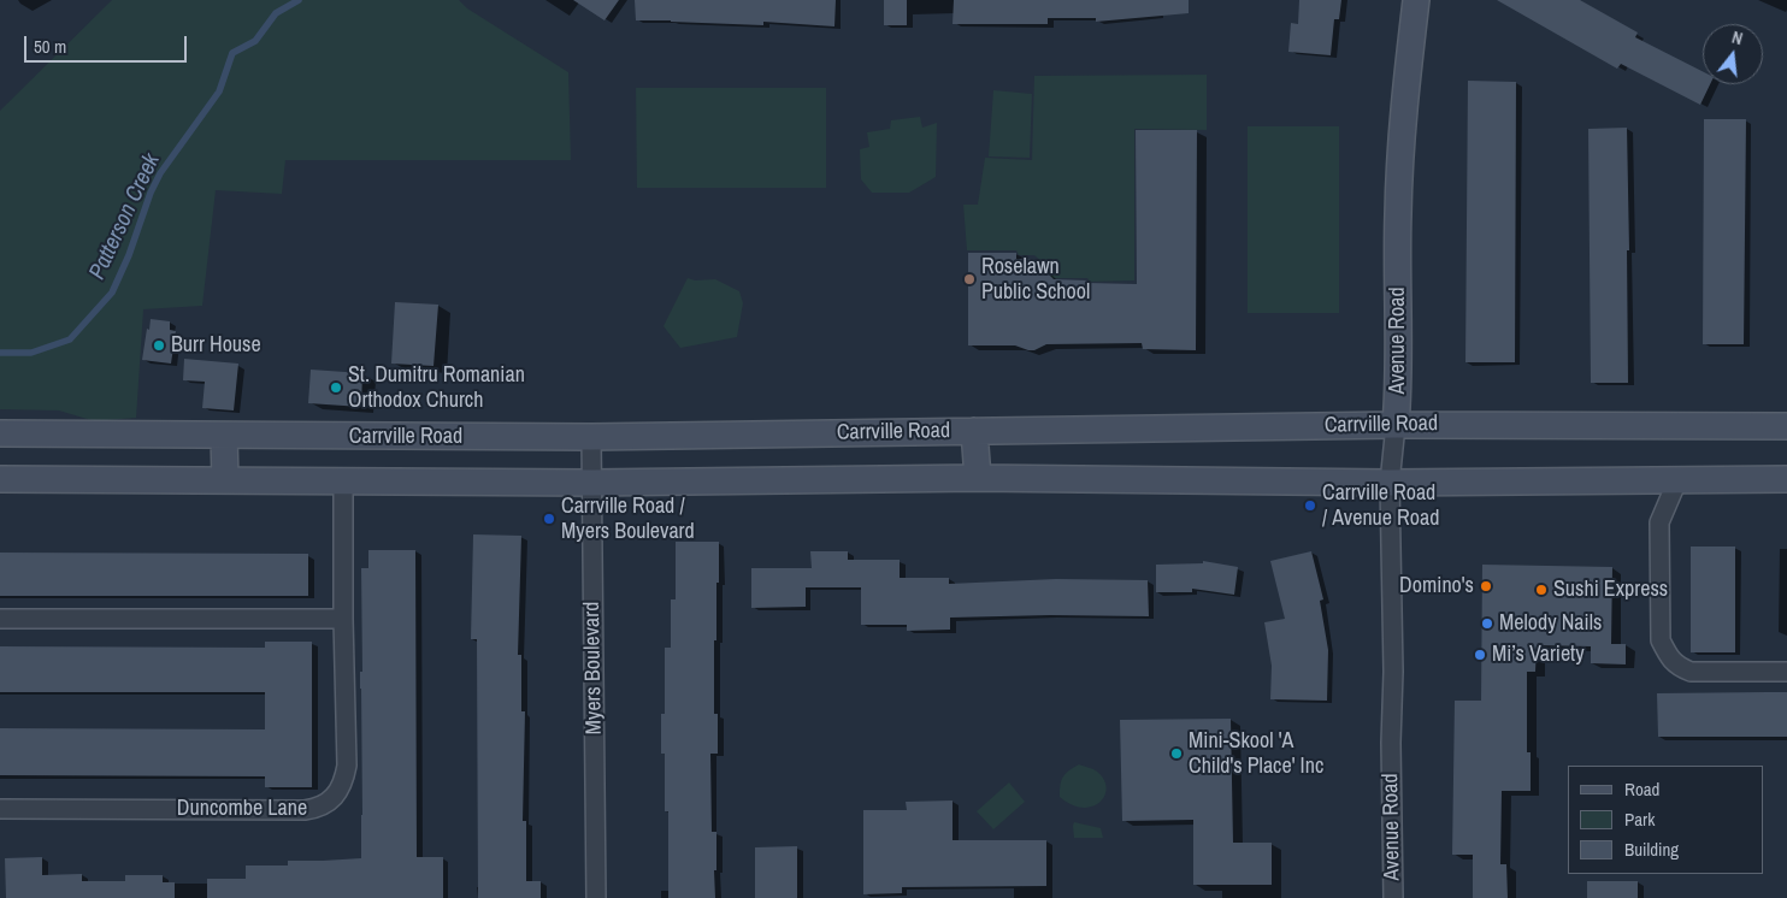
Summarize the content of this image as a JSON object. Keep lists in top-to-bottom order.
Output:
{
  "streets": {
    "main road": ["Avenue Road", "Carrville Road"],
    "street": ["Myers Boulevard", "Duncombe Lane"]
  },
  "crossings": [
    ["Avenue Road", "Carrville Road"],
    ["Carrville Road", "Myers Boulevard"],
    ["Carrville Road", "Duncombe Lane"]
  ],
  "water": ["Patterson Creek"],
  "places": [
    "Roselawn Public School",
    "Burr House",
    "St. Dumitru Romanian Orthodox Church",
    "Carrville Road / Avenue Road",
    "Carrville Road / Myers Boulevard",
    "Domino's",
    "Sushi Express",
    "Melody Nails",
    "Mi’s Variety",
    "Mini-Skool 'A Child's Place' Inc"
  ],
  "legend": ["Road", "Park", "Building"],
  "scale_bar": "50 m",
  "north": "top"
}
